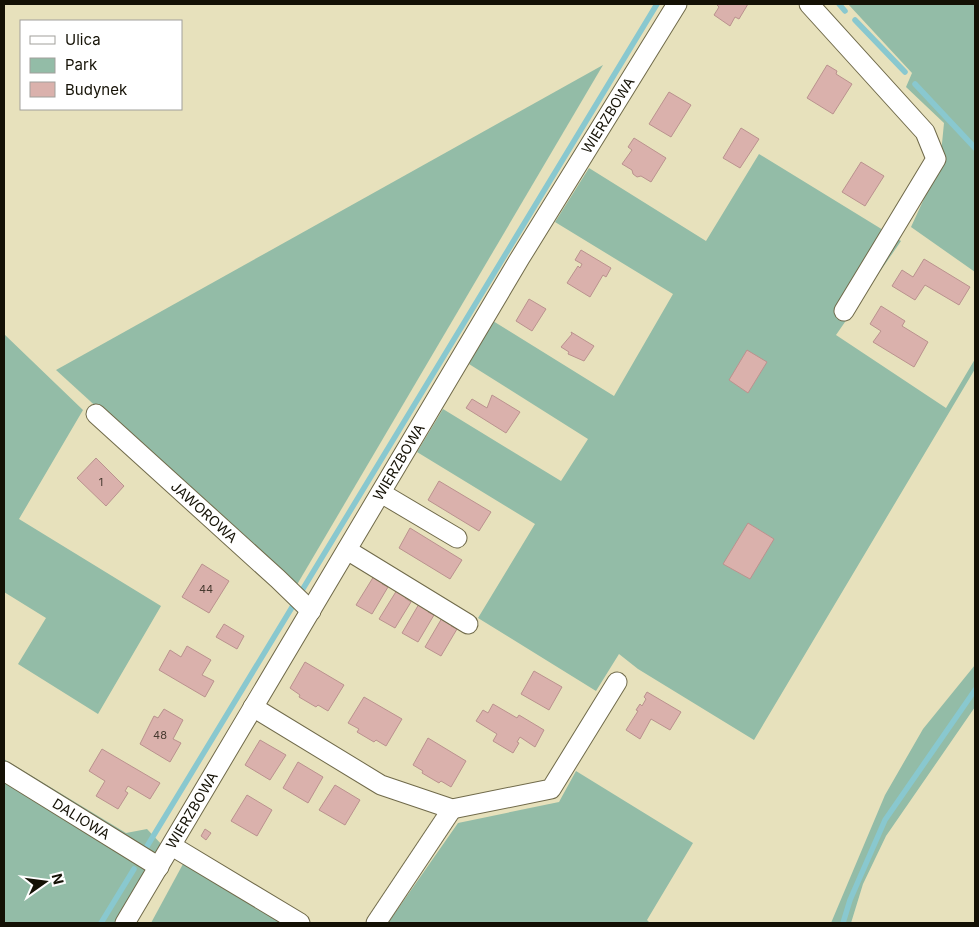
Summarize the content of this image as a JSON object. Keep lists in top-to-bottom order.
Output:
{
  "streets": {
    "street": ["WIERZBOWA", "JAWOROWA", "DALIOWA"]
  },
  "crossings": [
    ["WIERZBOWA", "JAWOROWA"],
    ["WIERZBOWA", "DALIOWA"]
  ],
  "house_numbers": ["1", "44", "48"],
  "legend": ["Ulica", "Park", "Budynek"],
  "north": "right"
}
